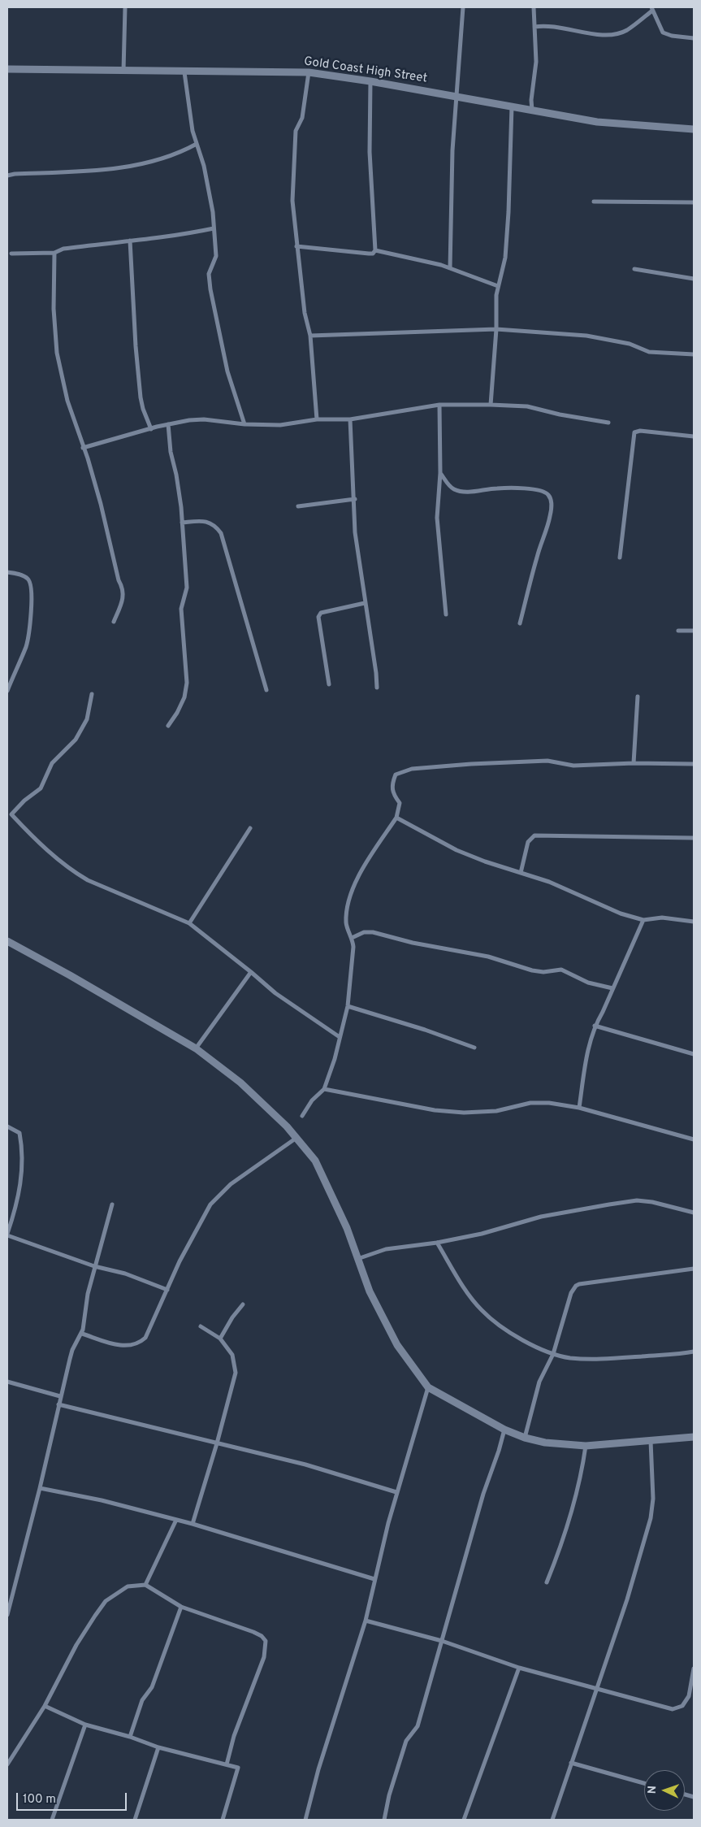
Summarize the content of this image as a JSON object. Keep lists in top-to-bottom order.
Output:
{
  "streets": {
    "street": ["Gold Coast High Street"]
  },
  "scale_bar": "100 m",
  "north": "left"
}
